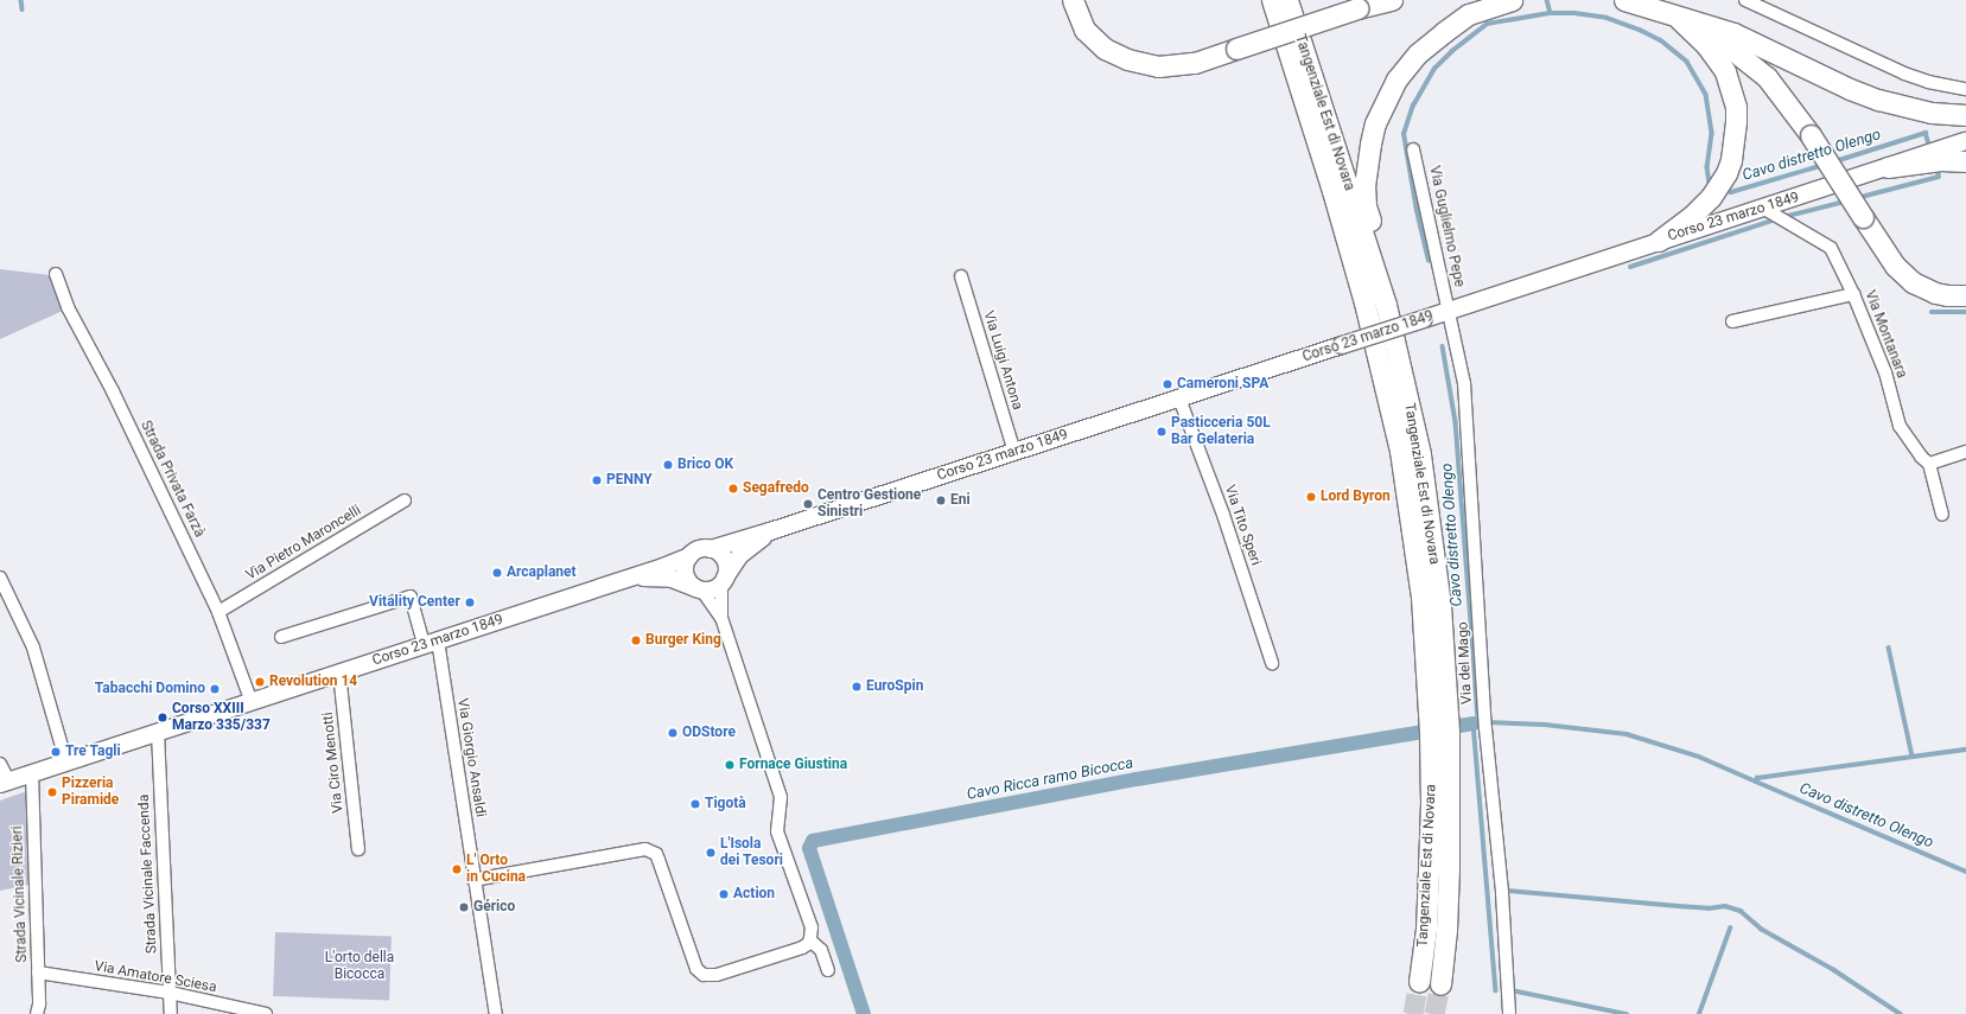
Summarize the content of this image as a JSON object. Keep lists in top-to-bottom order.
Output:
{
  "streets": {
    "highway": ["Tangenziale Est di Novara"],
    "main road": ["Corso 23 marzo 1849"],
    "street": [
      "Via Guglielmo Pepe",
      "Via Montanara",
      "Via Luigi Antona",
      "Strada Privata Farzà",
      "Via Tito Speri",
      "Via Pietro Maroncelli",
      "Via del Mago",
      "Via Giorgio Ansaldi",
      "Via Ciro Menotti",
      "Strada Vicinale Faccenda",
      "Strada Vicinale Rizieri",
      "Via Amatore Sciesa"
    ]
  },
  "crossings": [
    ["Corso 23 marzo 1849", "Via Guglielmo Pepe"],
    ["Corso 23 marzo 1849", "Via Montanara"],
    ["Corso 23 marzo 1849", "Via Luigi Antona"],
    ["Corso 23 marzo 1849", "Strada Privata Farzà"],
    ["Corso 23 marzo 1849", "Via Tito Speri"],
    ["Corso 23 marzo 1849", "Via del Mago"],
    ["Corso 23 marzo 1849", "Via Giorgio Ansaldi"],
    ["Corso 23 marzo 1849", "Via Ciro Menotti"],
    ["Corso 23 marzo 1849", "Strada Vicinale Faccenda"],
    ["Corso 23 marzo 1849", "Strada Vicinale Rizieri"],
    ["Via Guglielmo Pepe", "Via del Mago"],
    ["Strada Privata Farzà", "Via Pietro Maroncelli"],
    ["Strada Vicinale Faccenda", "Via Amatore Sciesa"],
    ["Strada Vicinale Rizieri", "Via Amatore Sciesa"]
  ],
  "water": ["Cavo distretto Olengo", "Cavo Ricca ramo Bicocca"],
  "parks": ["L'orto della Bicocca"],
  "places": [
    "Cameroni SPA",
    "Pasticceria 50L Bar Gelateria",
    "Brico OK",
    "PENNY",
    "Segafredo",
    "Lord Byron",
    "Eni",
    "Centro Gestione Sinistri",
    "Arcaplanet",
    "Vitality Center",
    "Burger King",
    "Revolution 14",
    "EuroSpin",
    "Tabacchi Domino",
    "Corso XXIII Marzo 335/337",
    "ODStore",
    "Tre Tagli",
    "Fornace Giustina",
    "Pizzeria Piramide",
    "Tigotà",
    "L'Isola dei Tesori",
    "L' Orto in Cucina",
    "Action",
    "Gérico"
  ]
}
